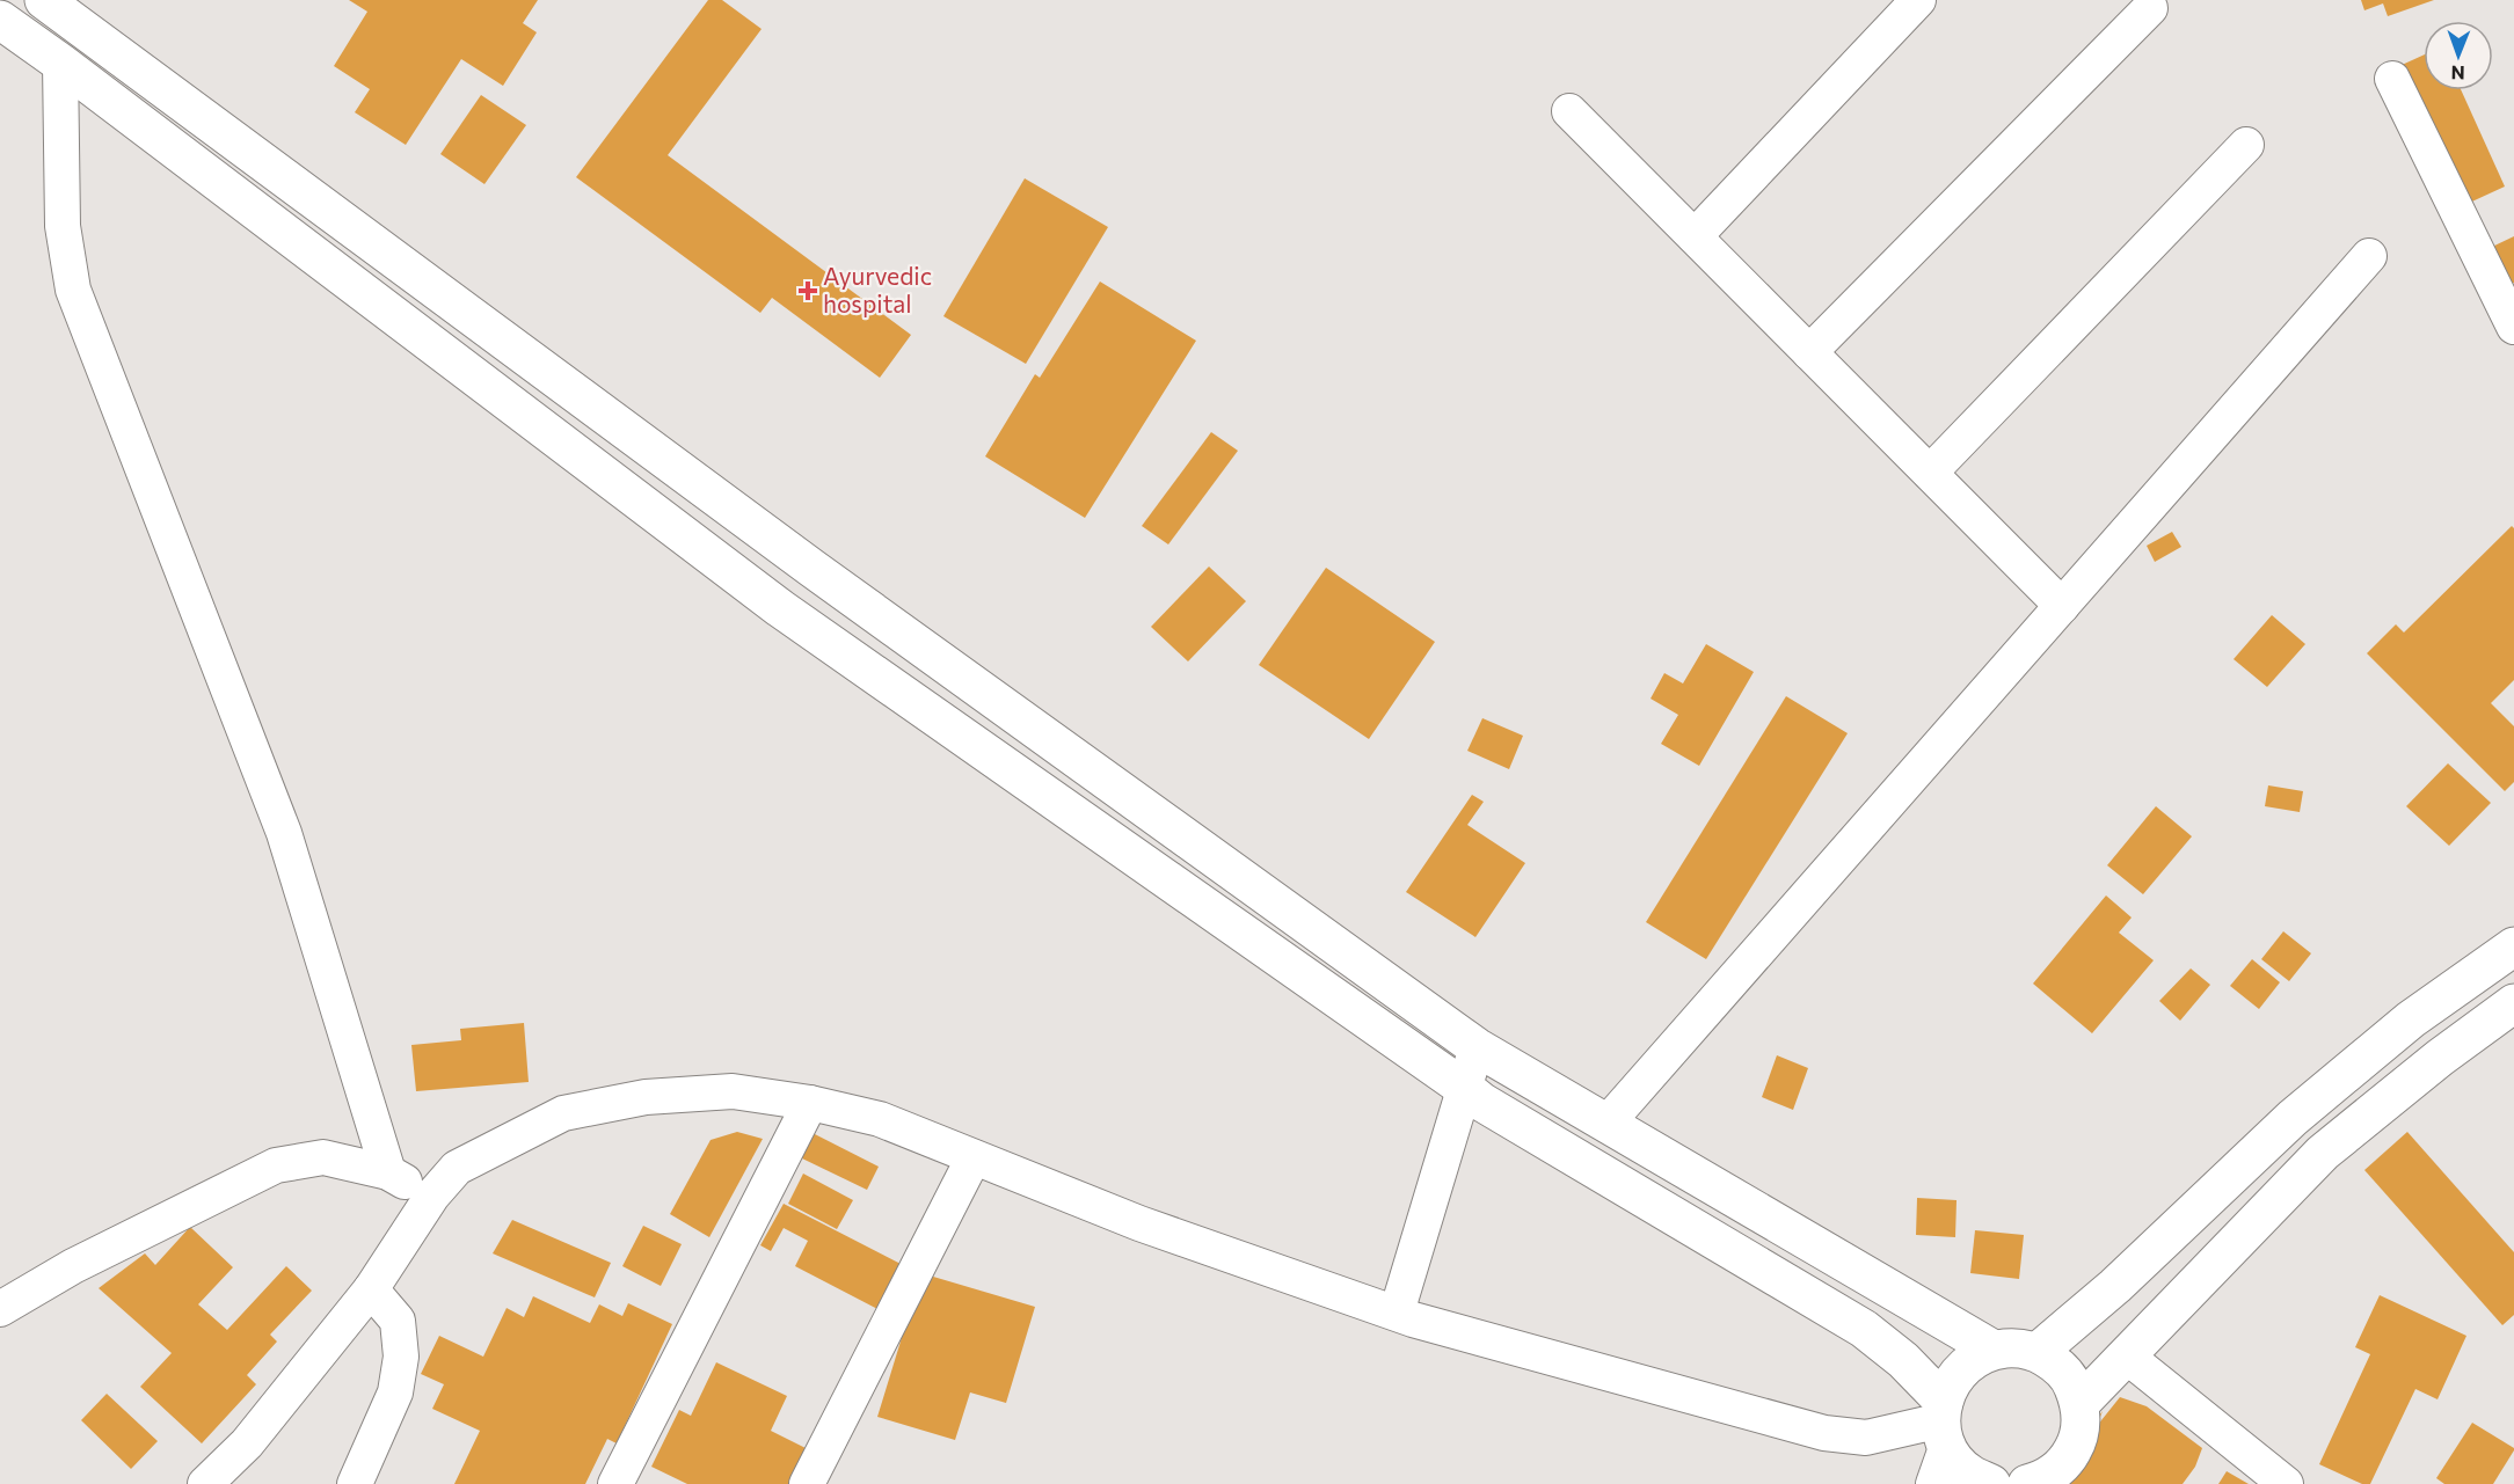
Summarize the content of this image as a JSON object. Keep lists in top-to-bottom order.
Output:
{
  "places": {
    "health": ["Ayurvedic hospital"]
  },
  "north": "bottom"
}
